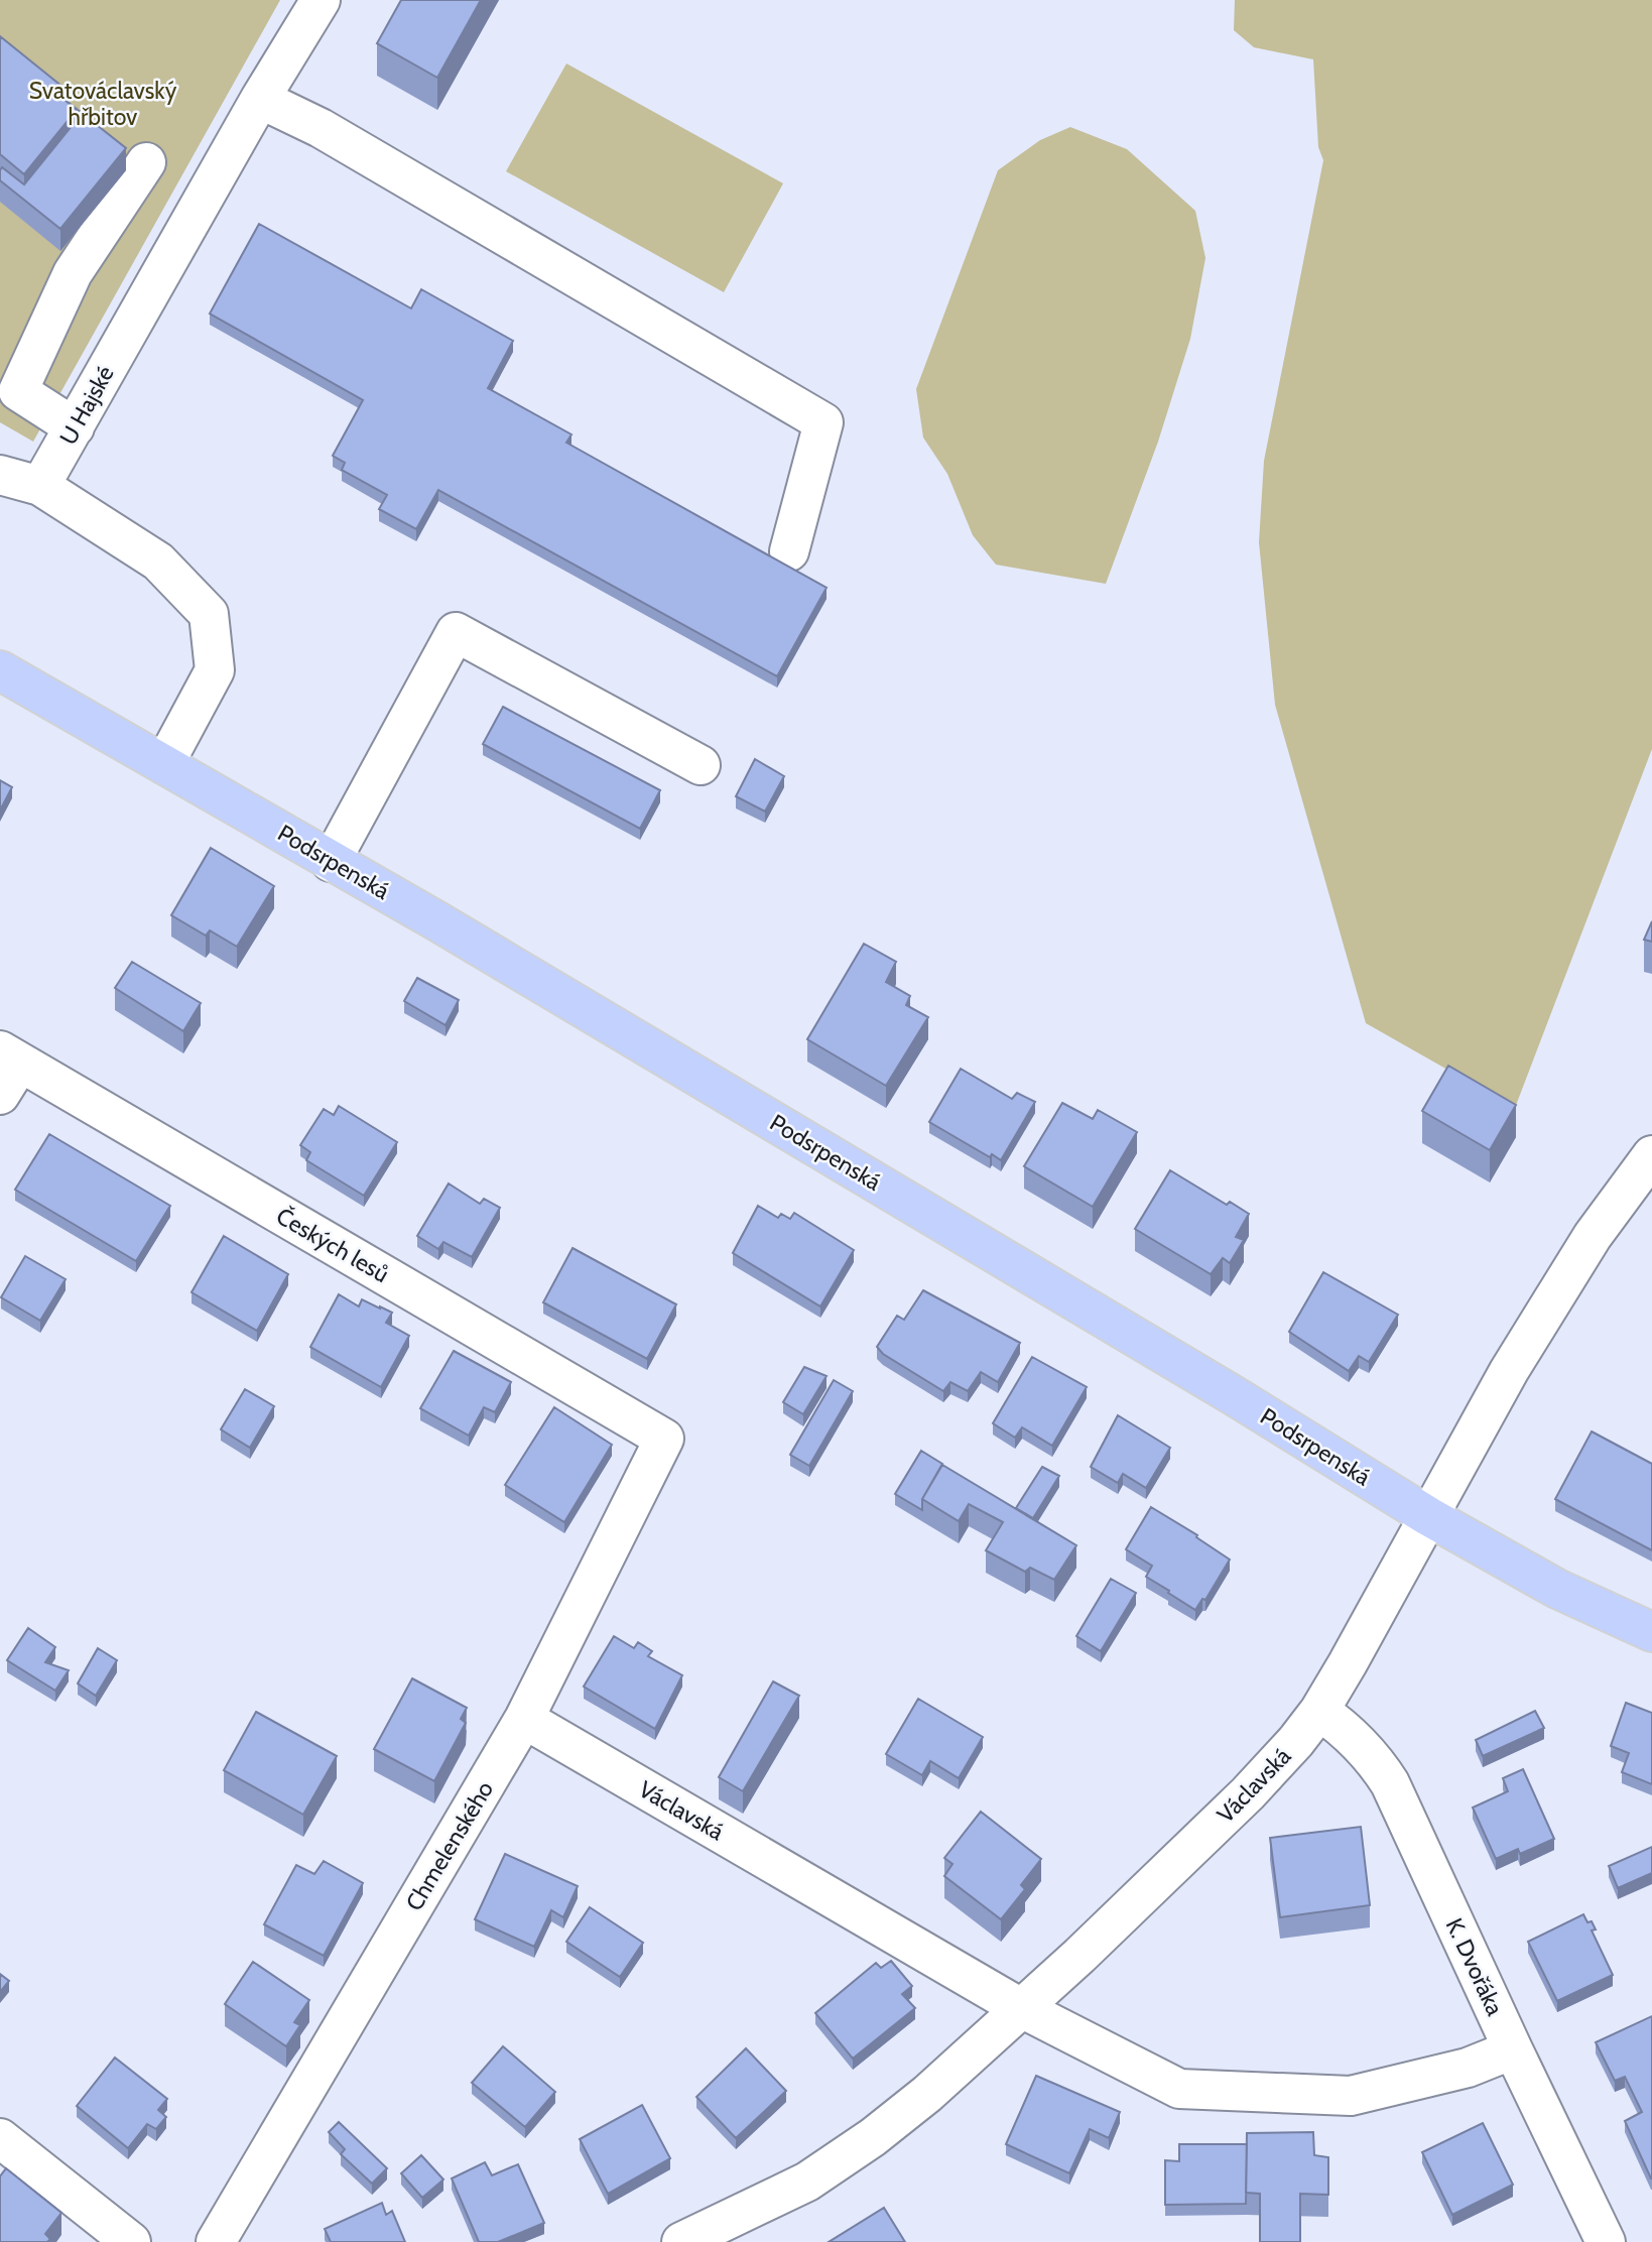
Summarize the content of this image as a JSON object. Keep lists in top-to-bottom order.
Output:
{
  "streets": {
    "main road": ["Podsrpenská"],
    "street": [
      "U Hajské",
      "Českých lesů",
      "Václavská",
      "Chmelenského",
      "K. Dvořáka"
    ]
  },
  "crossings": [
    ["Podsrpenská", "Václavská"],
    ["Českých lesů", "Chmelenského"],
    ["Václavská", "Chmelenského"],
    ["Václavská", "K. Dvořáka"]
  ],
  "parks": ["Svatováclavský hřbitov"]
}
